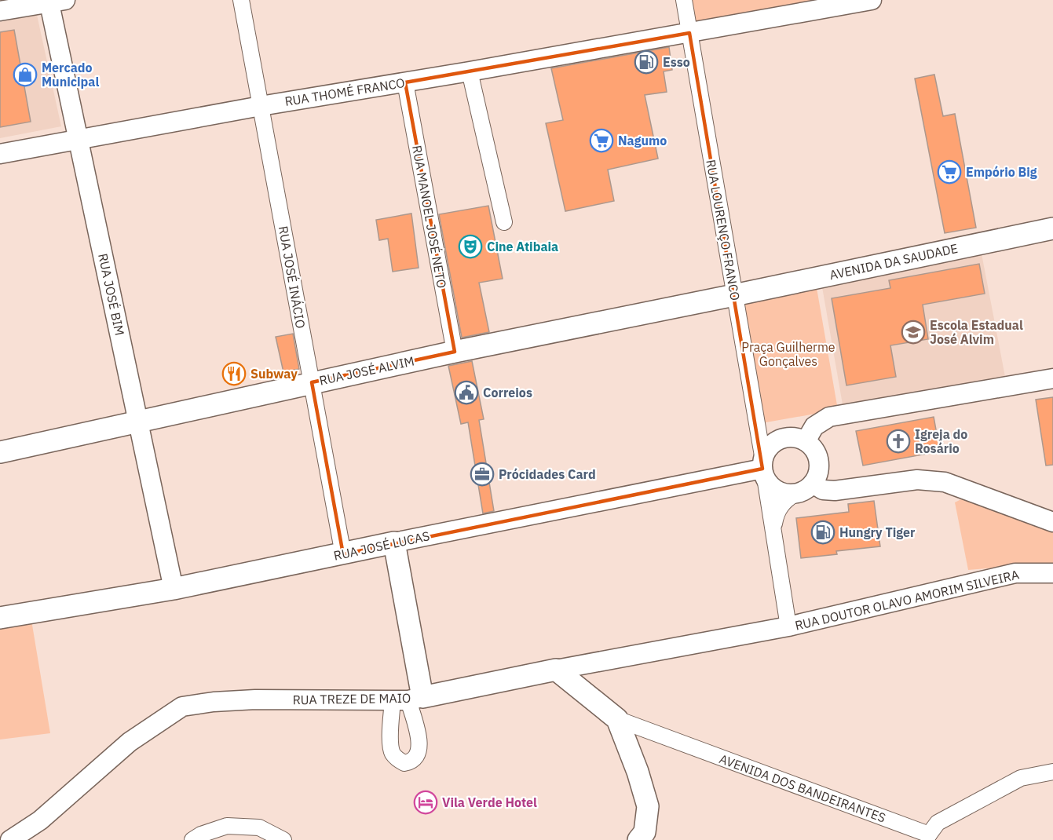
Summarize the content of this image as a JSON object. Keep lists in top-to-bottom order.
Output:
{
  "streets": {
    "main road": [
      "AVENIDA DA SAUDADE",
      "RUA JOSÉ ALVIM",
      "RUA JOSÉ LUCAS",
      "RUA TREZE DE MAIO",
      "AVENIDA DOS BANDEIRANTES"
    ],
    "street": [
      "RUA THOMÉ FRANCO",
      "RUA MANOEL JOSÉ NETO",
      "RUA LOURENÇO FRANCO",
      "RUA JOSÉ INÁCIO",
      "RUA JOSÉ BIM",
      "RUA DOUTOR OLAVO AMORIM SILVEIRA"
    ]
  },
  "crossings": [
    ["RUA THOMÉ FRANCO", "RUA MANOEL JOSÉ NETO"],
    ["RUA THOMÉ FRANCO", "RUA LOURENÇO FRANCO"],
    ["RUA THOMÉ FRANCO", "RUA JOSÉ INÁCIO"],
    ["RUA THOMÉ FRANCO", "RUA JOSÉ BIM"],
    ["RUA MANOEL JOSÉ NETO", "RUA JOSÉ ALVIM"],
    ["RUA LOURENÇO FRANCO", "AVENIDA DA SAUDADE"],
    ["RUA LOURENÇO FRANCO", "RUA JOSÉ ALVIM"],
    ["RUA LOURENÇO FRANCO", "RUA JOSÉ LUCAS"],
    ["RUA LOURENÇO FRANCO", "RUA DOUTOR OLAVO AMORIM SILVEIRA"],
    ["RUA LOURENÇO FRANCO", "RUA TREZE DE MAIO"],
    ["AVENIDA DA SAUDADE", "RUA JOSÉ ALVIM"],
    ["RUA JOSÉ INÁCIO", "RUA JOSÉ ALVIM"],
    ["RUA JOSÉ INÁCIO", "RUA JOSÉ LUCAS"],
    ["RUA JOSÉ BIM", "RUA JOSÉ ALVIM"],
    ["RUA JOSÉ BIM", "RUA JOSÉ LUCAS"],
    ["RUA DOUTOR OLAVO AMORIM SILVEIRA", "RUA TREZE DE MAIO"],
    ["RUA TREZE DE MAIO", "AVENIDA DOS BANDEIRANTES"]
  ],
  "parks": ["Praça Guilherme Gonçalves"],
  "places": {
    "fuel station": ["Esso", "Hungry Tiger"],
    "shop": ["Mercado Municipal"],
    "supermarket": ["Nagumo", "Empório Big"],
    "theatre": ["Cine Atibaia"],
    "school or university": ["Escola Estadual José Alvim"],
    "restaurant": ["Subway"],
    "public building": ["Correios"],
    "church": ["Igreja do Rosário"],
    "office": ["Prócidades Card"],
    "hotel": ["Vila Verde Hotel"]
  }
}
